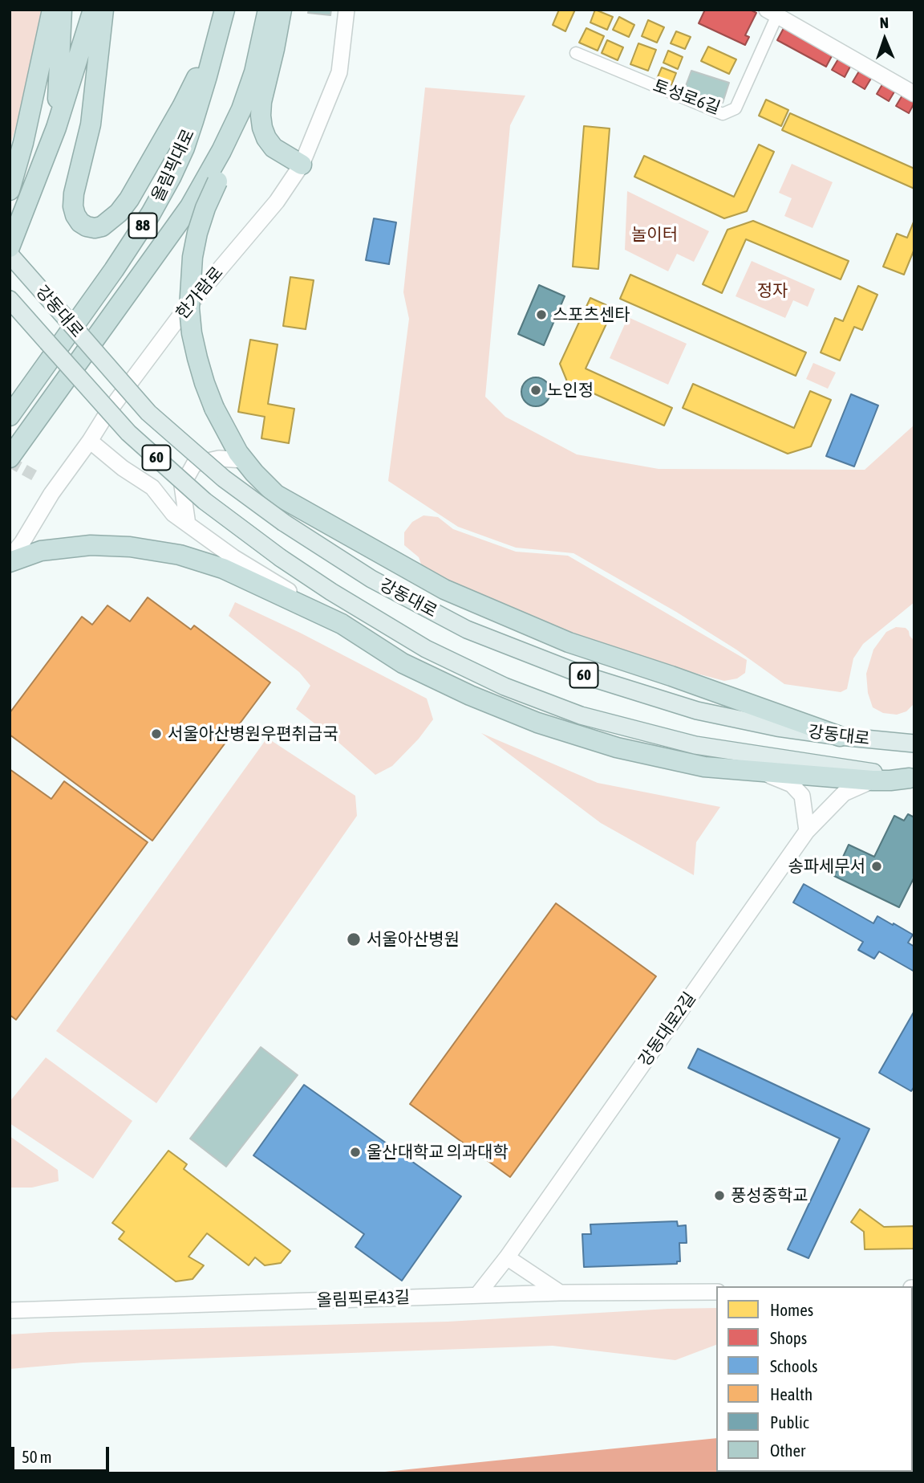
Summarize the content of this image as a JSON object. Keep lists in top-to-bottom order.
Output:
{
  "streets": {
    "highway": ["올림픽대로", "88"],
    "main road": ["강동대로", "60"],
    "street": [
      "토성로6길",
      "한가람로",
      "강동대로2길",
      "올림픽로43길"
    ]
  },
  "crossings": [
    ["강동대로2길", "올림픽로43길"]
  ],
  "parks": ["놀이터", "정자"],
  "places": [
    "스포츠센타",
    "노인정",
    "서울아산병원우편취급국",
    "송파세무서",
    "서울아산병원",
    "울산대학교 의과대학",
    "풍성중학교"
  ],
  "legend": [
    "Homes",
    "Shops",
    "Schools",
    "Health",
    "Public",
    "Other"
  ],
  "scale_bar": "50 m",
  "north": "top"
}
